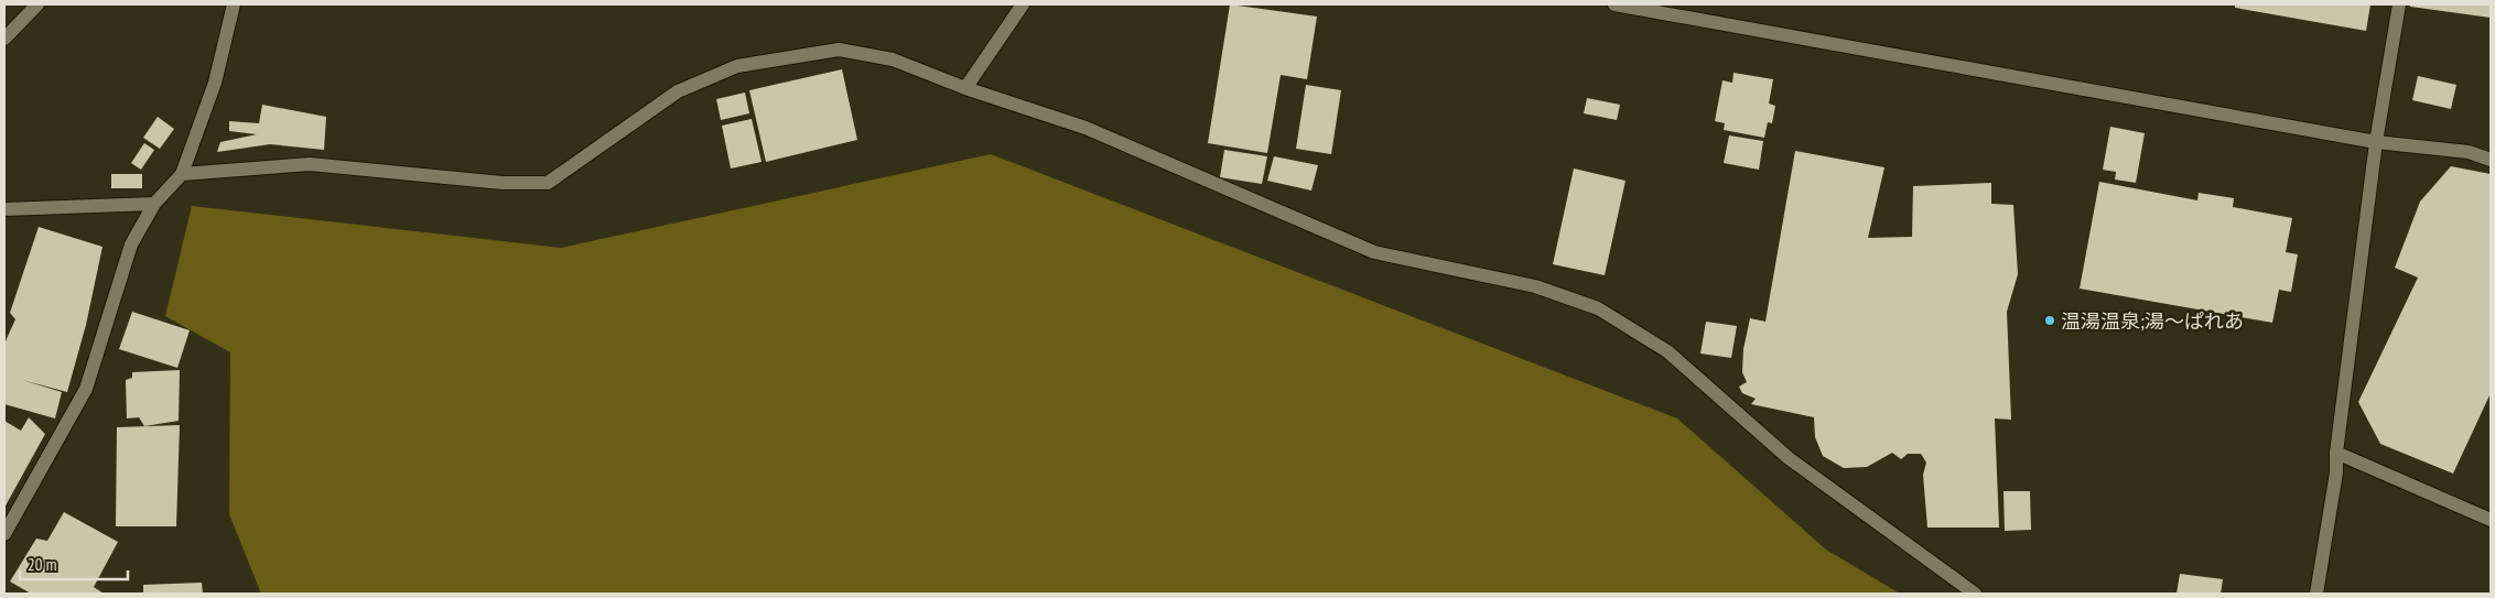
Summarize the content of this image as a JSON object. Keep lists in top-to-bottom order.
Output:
{
  "places": ["温湯温泉;湯〜ぱれあ"],
  "scale_bar": "20 m"
}
